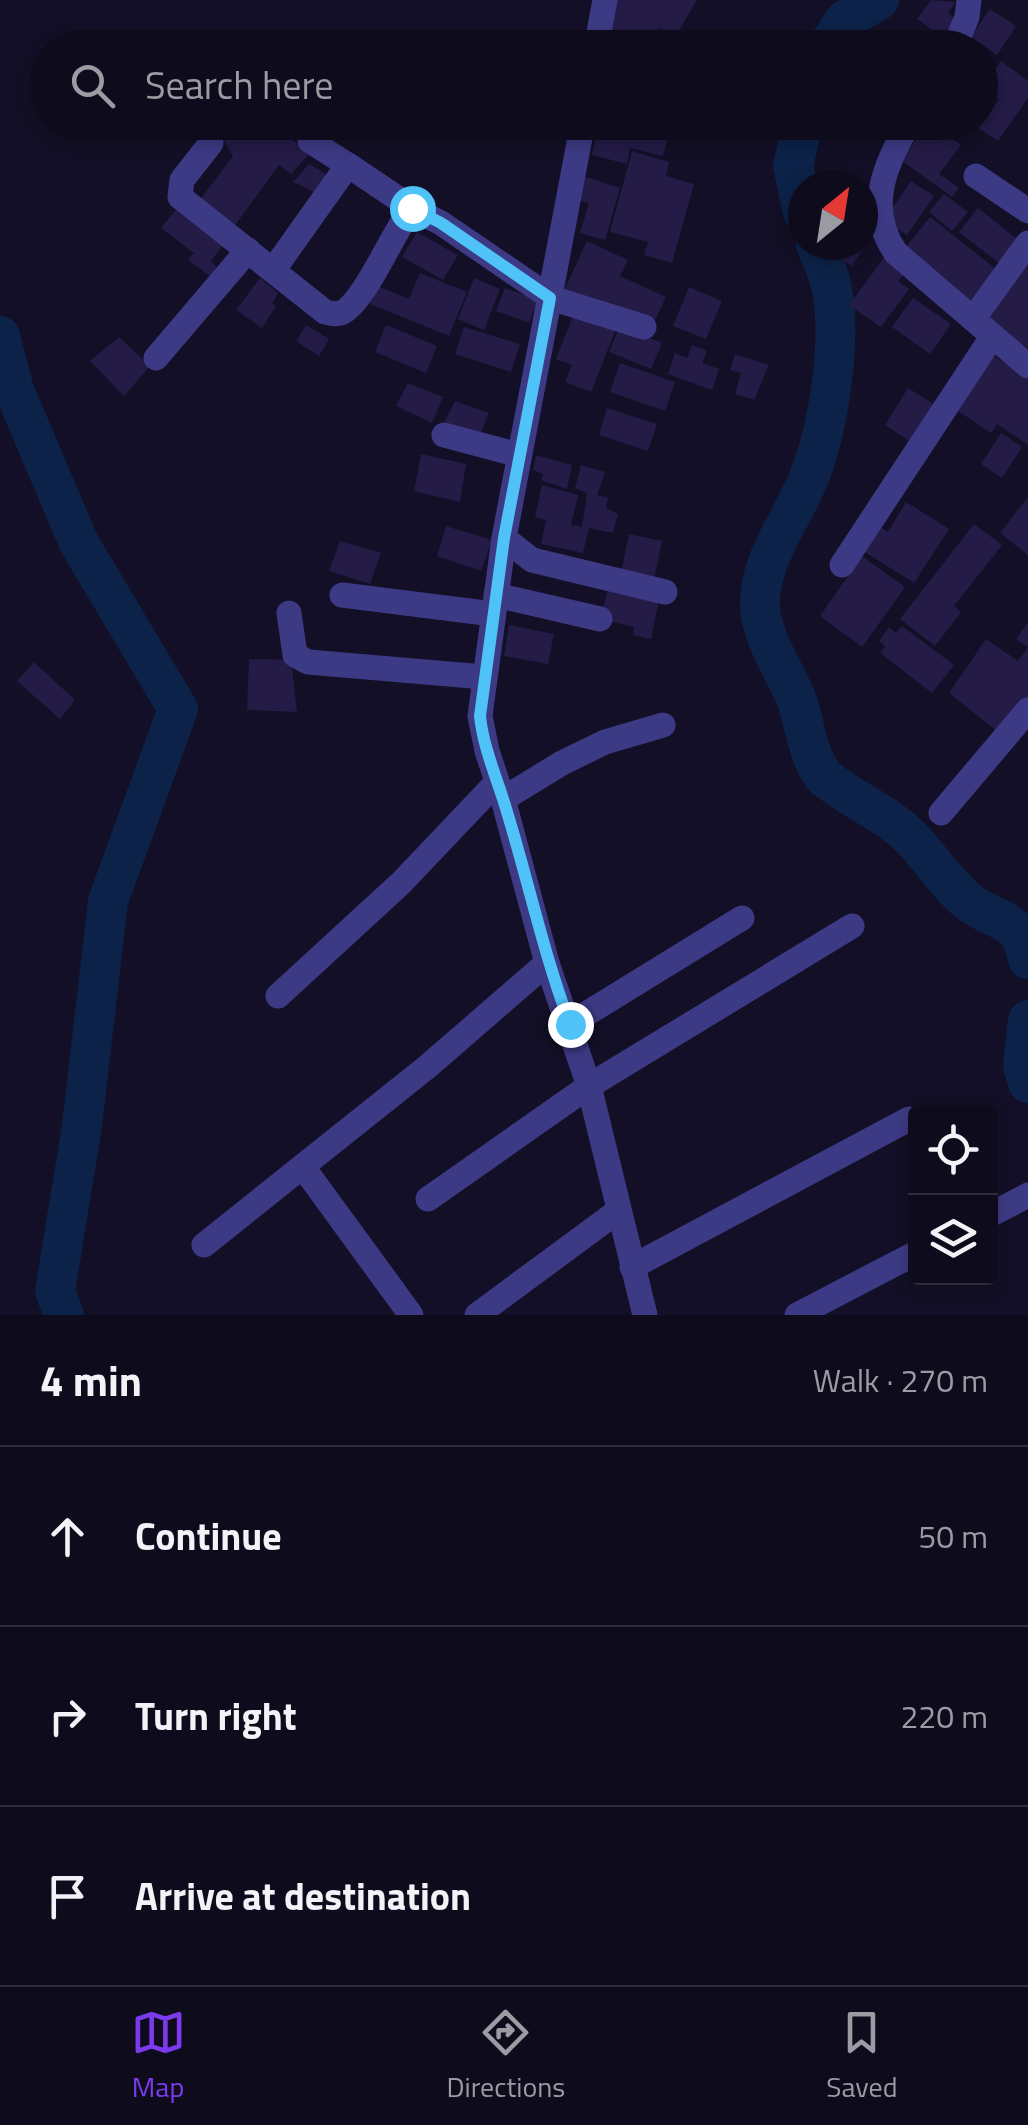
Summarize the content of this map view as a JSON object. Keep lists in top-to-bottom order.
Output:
{
  "north": "top right",
  "page": {
    "search": "Search here",
    "heading": ["4 min", "Walk · 270 m"],
    "list": [
      ["Continue", "50 m"],
      ["Turn right", "220 m"],
      "Arrive at destination"
    ],
    "nav": ["Map", "Directions", "Saved"]
  }
}
